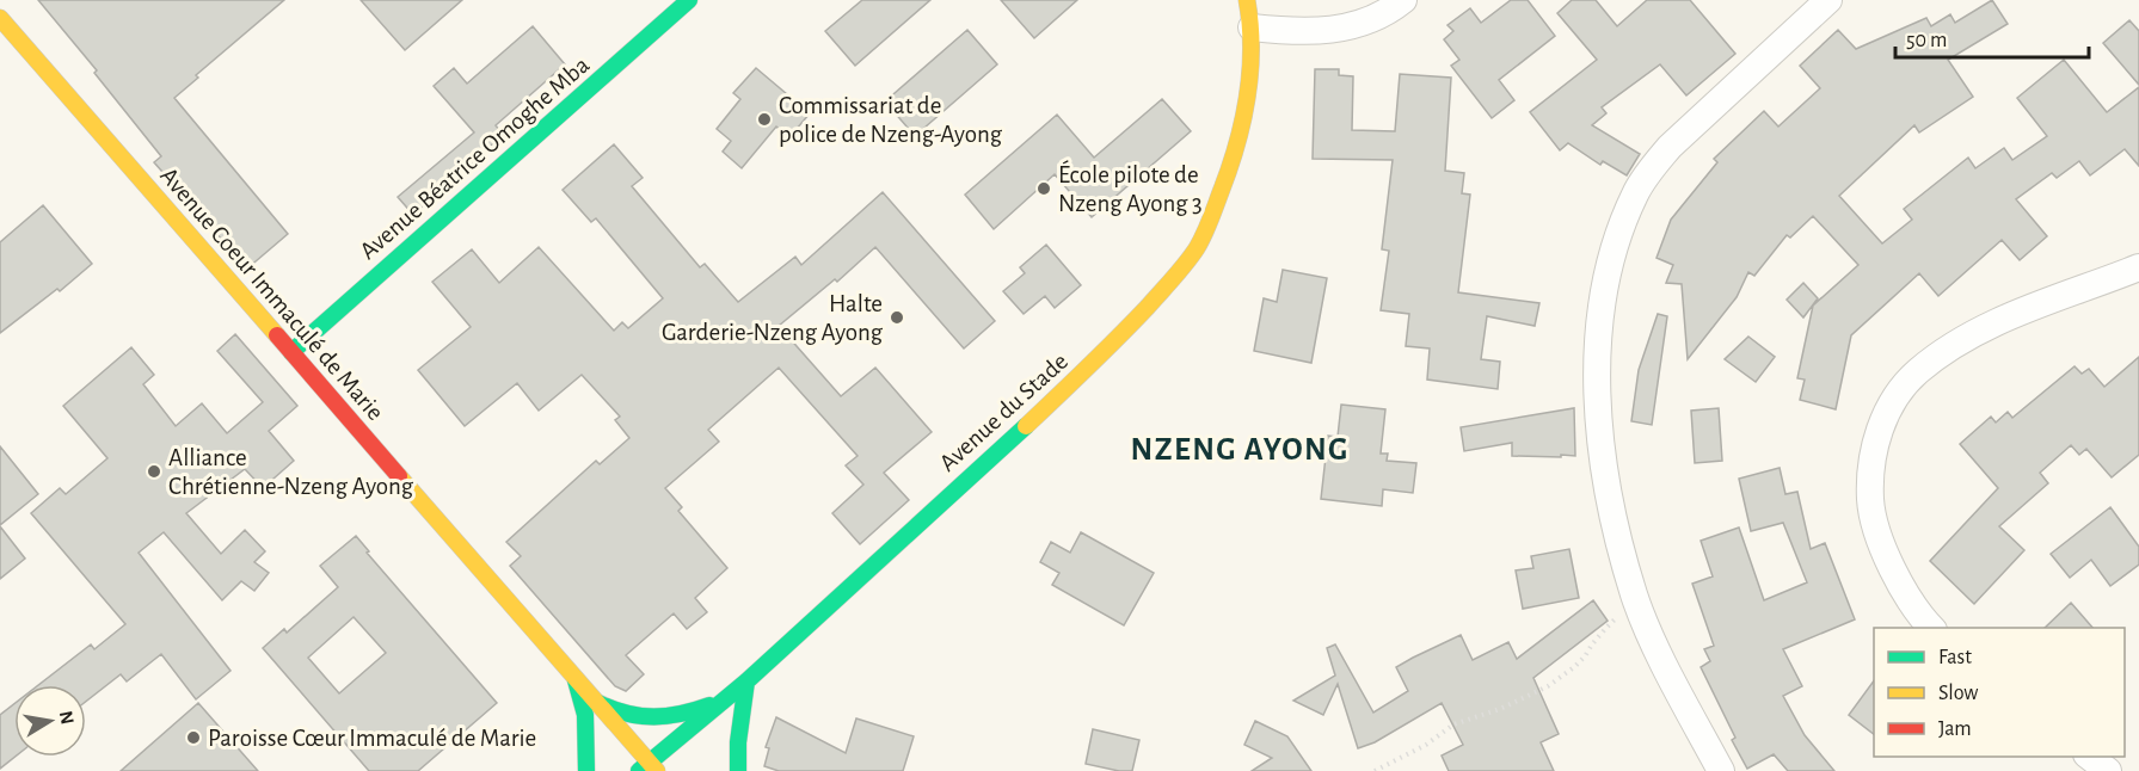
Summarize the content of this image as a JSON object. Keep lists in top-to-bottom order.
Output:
{
  "streets": {
    "main road": ["Avenue Béatrice Omoghe Mba", "Avenue Coeur Immaculé de Marie", "Avenue du Stade"]
  },
  "crossings": [
    ["Avenue Béatrice Omoghe Mba", "Avenue Coeur Immaculé de Marie"],
    ["Avenue Coeur Immaculé de Marie", "Avenue du Stade"]
  ],
  "districts": ["NZENG AYONG"],
  "places": [
    "Commissariat de police de Nzeng-Ayong",
    "École pilote de Nzeng Ayong 3",
    "Halte Garderie-Nzeng Ayong",
    "Alliance Chrétienne-Nzeng Ayong",
    "Paroisse Cœur Immaculé de Marie"
  ],
  "legend": ["Fast", "Slow", "Jam"],
  "scale_bar": "50 m",
  "north": "right"
}
